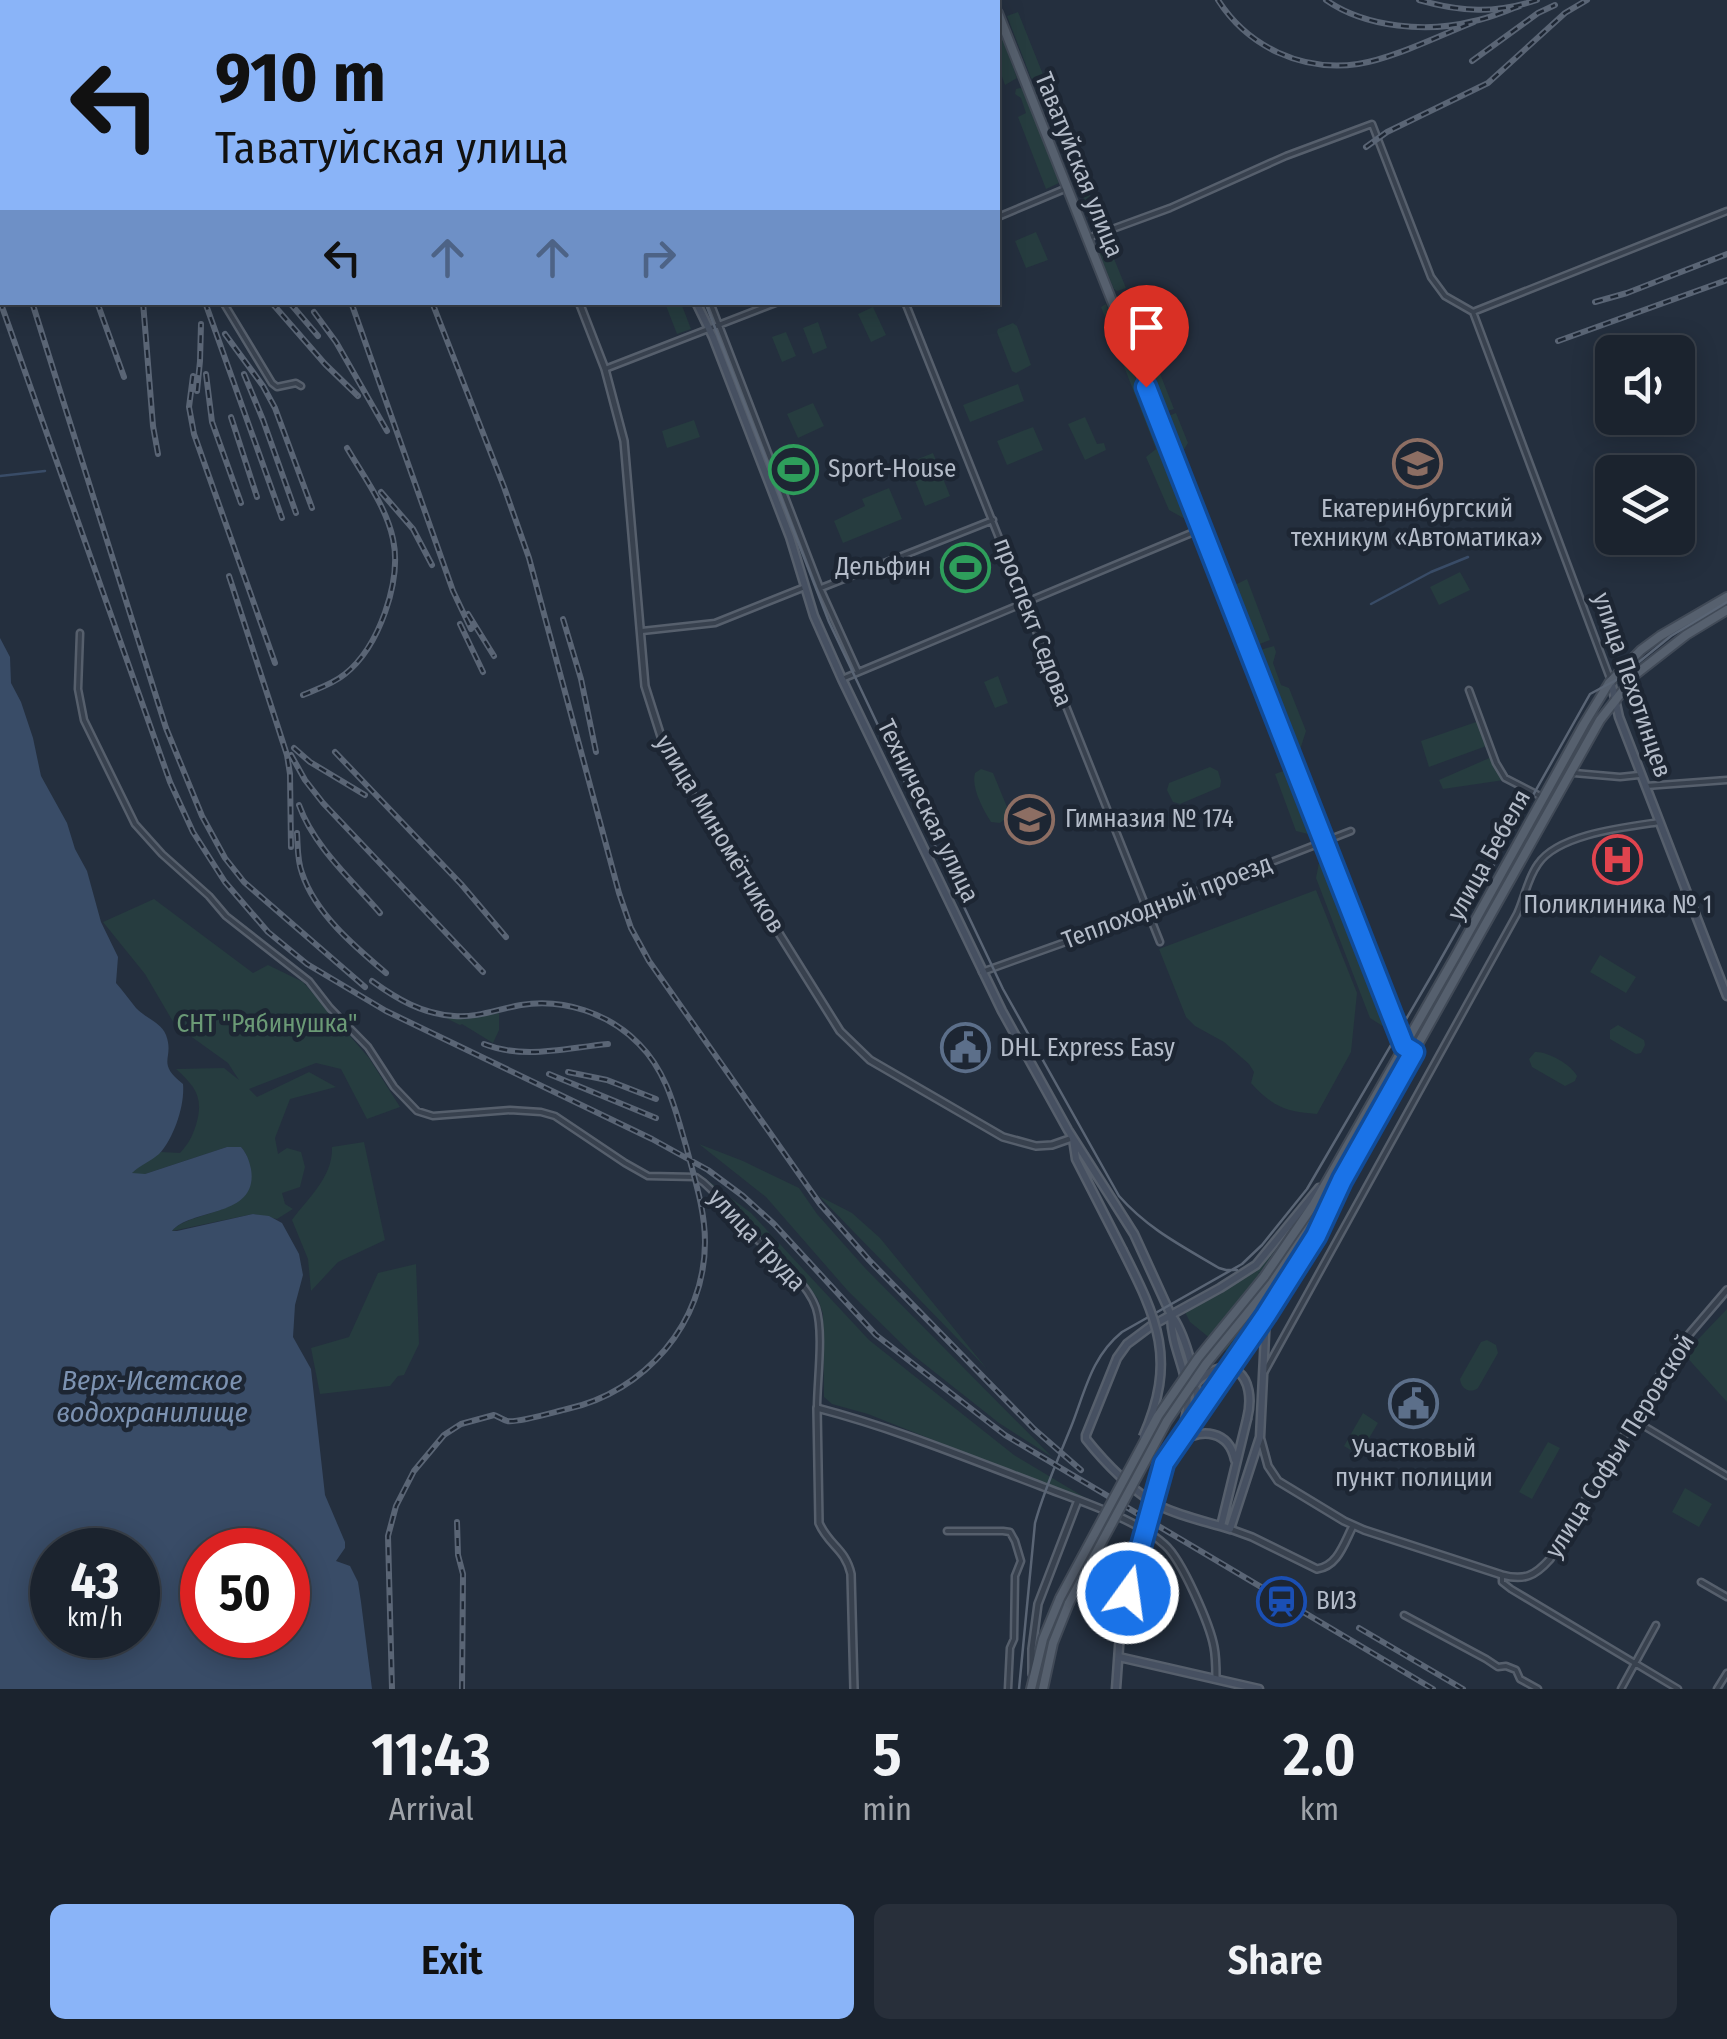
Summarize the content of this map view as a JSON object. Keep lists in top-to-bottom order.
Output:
{
  "streets": {
    "main road": [
      "Таватуйская улица",
      "улица Пехотинцев",
      "Техническая улица",
      "улица Бебеля"
    ],
    "street": [
      "проспект Седова",
      "улица Миномётчиков",
      "Теплоходный проезд",
      "улица Труда",
      "улица Софьи Перовской"
    ]
  },
  "crossings": [
    ["Таватуйская улица", "улица Бебеля"],
    ["Таватуйская улица", "Теплоходный проезд"],
    ["проспект Седова", "Теплоходный проезд"],
    ["улица Пехотинцев", "улица Бебеля"],
    ["Техническая улица", "улица Миномётчиков"],
    ["Техническая улица", "улица Бебеля"],
    ["Техническая улица", "Теплоходный проезд"]
  ],
  "water": ["Верх-Исетское водохранилище"],
  "parks": ["СНТ \"Рябинушка\""],
  "places": {
    "school or university": ["Екатеринбургский техникум «Автоматика»", "Гимназия № 174"],
    "sports": ["Sport-House", "Дельфин"],
    "hospital": ["Поликлиника № 1"],
    "public building": ["DHL Express Easy", "Участковый пункт полиции"],
    "station": ["ВИЗ"]
  },
  "page": {
    "turn": ["910 m", "Таватуйская улица"],
    "speed": "43 km/h",
    "limit": "50",
    "eta": [
      "11:43",
      "Arrival",
      "5",
      "min",
      "2.0",
      "km"
    ],
    "buttons": ["Exit", "Share"]
  }
}
